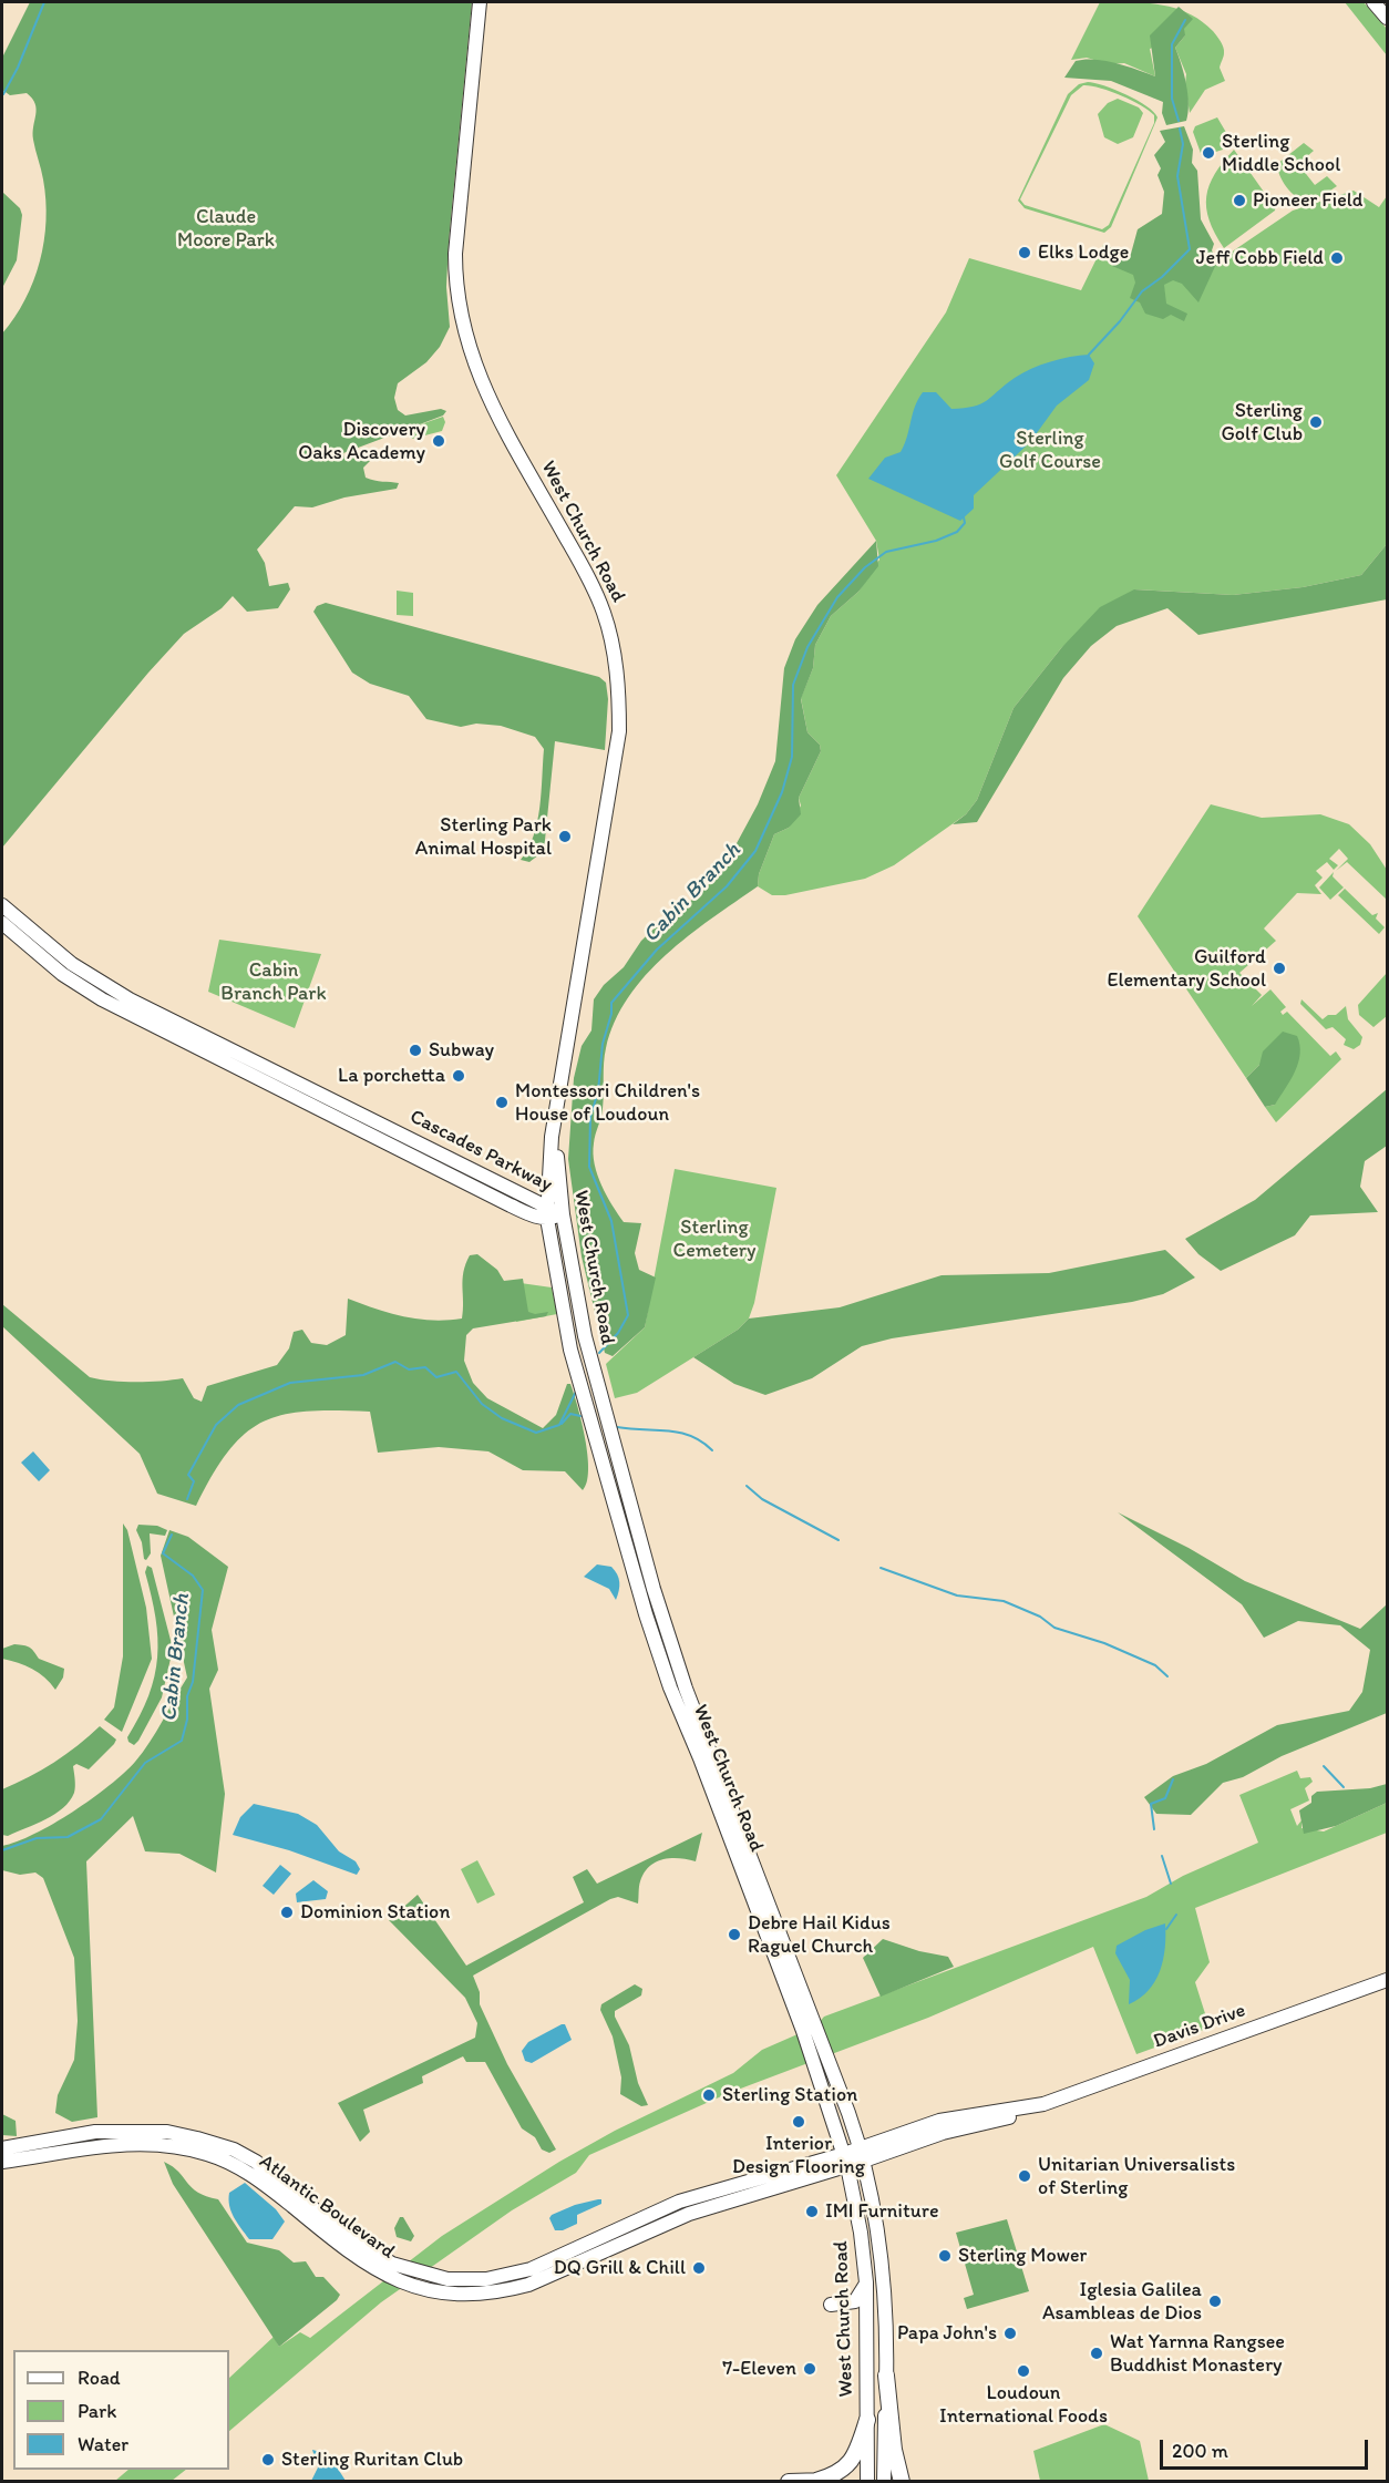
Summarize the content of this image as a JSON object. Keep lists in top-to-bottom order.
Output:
{
  "streets": {
    "main road": [
      "West Church Road",
      "Cascades Parkway",
      "Davis Drive",
      "Atlantic Boulevard"
    ]
  },
  "crossings": [
    ["West Church Road", "Cascades Parkway"],
    ["West Church Road", "Davis Drive"],
    ["West Church Road", "Atlantic Boulevard"],
    ["Davis Drive", "Atlantic Boulevard"]
  ],
  "water": ["Cabin Branch"],
  "parks": [
    "Claude Moore Park",
    "Sterling Golf Course",
    "Cabin Branch Park",
    "Sterling Cemetery"
  ],
  "places": [
    "Sterling Middle School",
    "Pioneer Field",
    "Elks Lodge",
    "Jeff Cobb Field",
    "Sterling Golf Club",
    "Discovery Oaks Academy",
    "Sterling Park Animal Hospital",
    "Guilford Elementary School",
    "Subway",
    "La porchetta",
    "Montessori Children's House of Loudoun",
    "Dominion Station",
    "Debre Hail Kidus Raguel Church",
    "Sterling Station",
    "Interior Design Flooring",
    "Unitarian Universalists of Sterling",
    "IMI Furniture",
    "Sterling Mower",
    "DQ Grill & Chill",
    "Iglesia Galilea Asambleas de Dios",
    "Papa John's",
    "Wat Yarnna Rangsee Buddhist Monastery",
    "7-Eleven",
    "Loudoun International Foods",
    "Sterling Ruritan Club"
  ],
  "legend": ["Road", "Park", "Water"],
  "scale_bar": "200 m"
}
